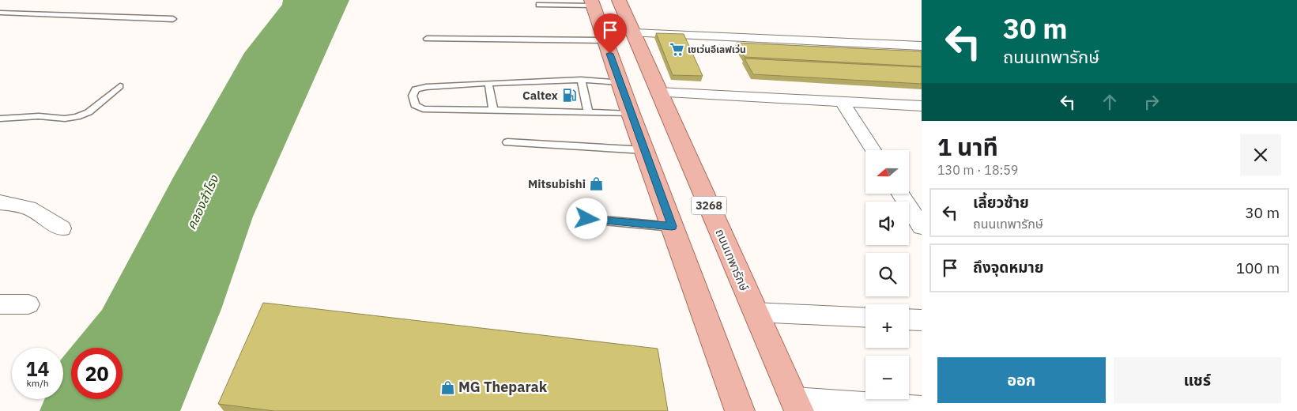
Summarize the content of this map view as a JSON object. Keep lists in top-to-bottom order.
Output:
{
  "streets": {
    "main road": ["3268", "ถนนเทพารักษ์"]
  },
  "water": ["คลองสำโรง"],
  "places": {
    "supermarket": ["เซเว่นอีเลฟเว่น"],
    "fuel station": ["Caltex"],
    "shop": ["Mitsubishi", "MG Theparak"]
  },
  "north": "left",
  "page": {
    "turn": ["30 m", "ถนนเทพารักษ์"],
    "heading": ["1 นาที", "130 m · 18:59"],
    "map_buttons": ["+", "−"],
    "list": [
      {
        "name": "เลี้ยวซ้าย",
        "note": "ถนนเทพารักษ์",
        "value": "30 m"
      },
      {
        "name": "ถึงจุดหมาย",
        "value": "100 m"
      }
    ],
    "speed": "14 km/h",
    "limit": "20",
    "buttons": ["ออก", "แชร์"]
  }
}
